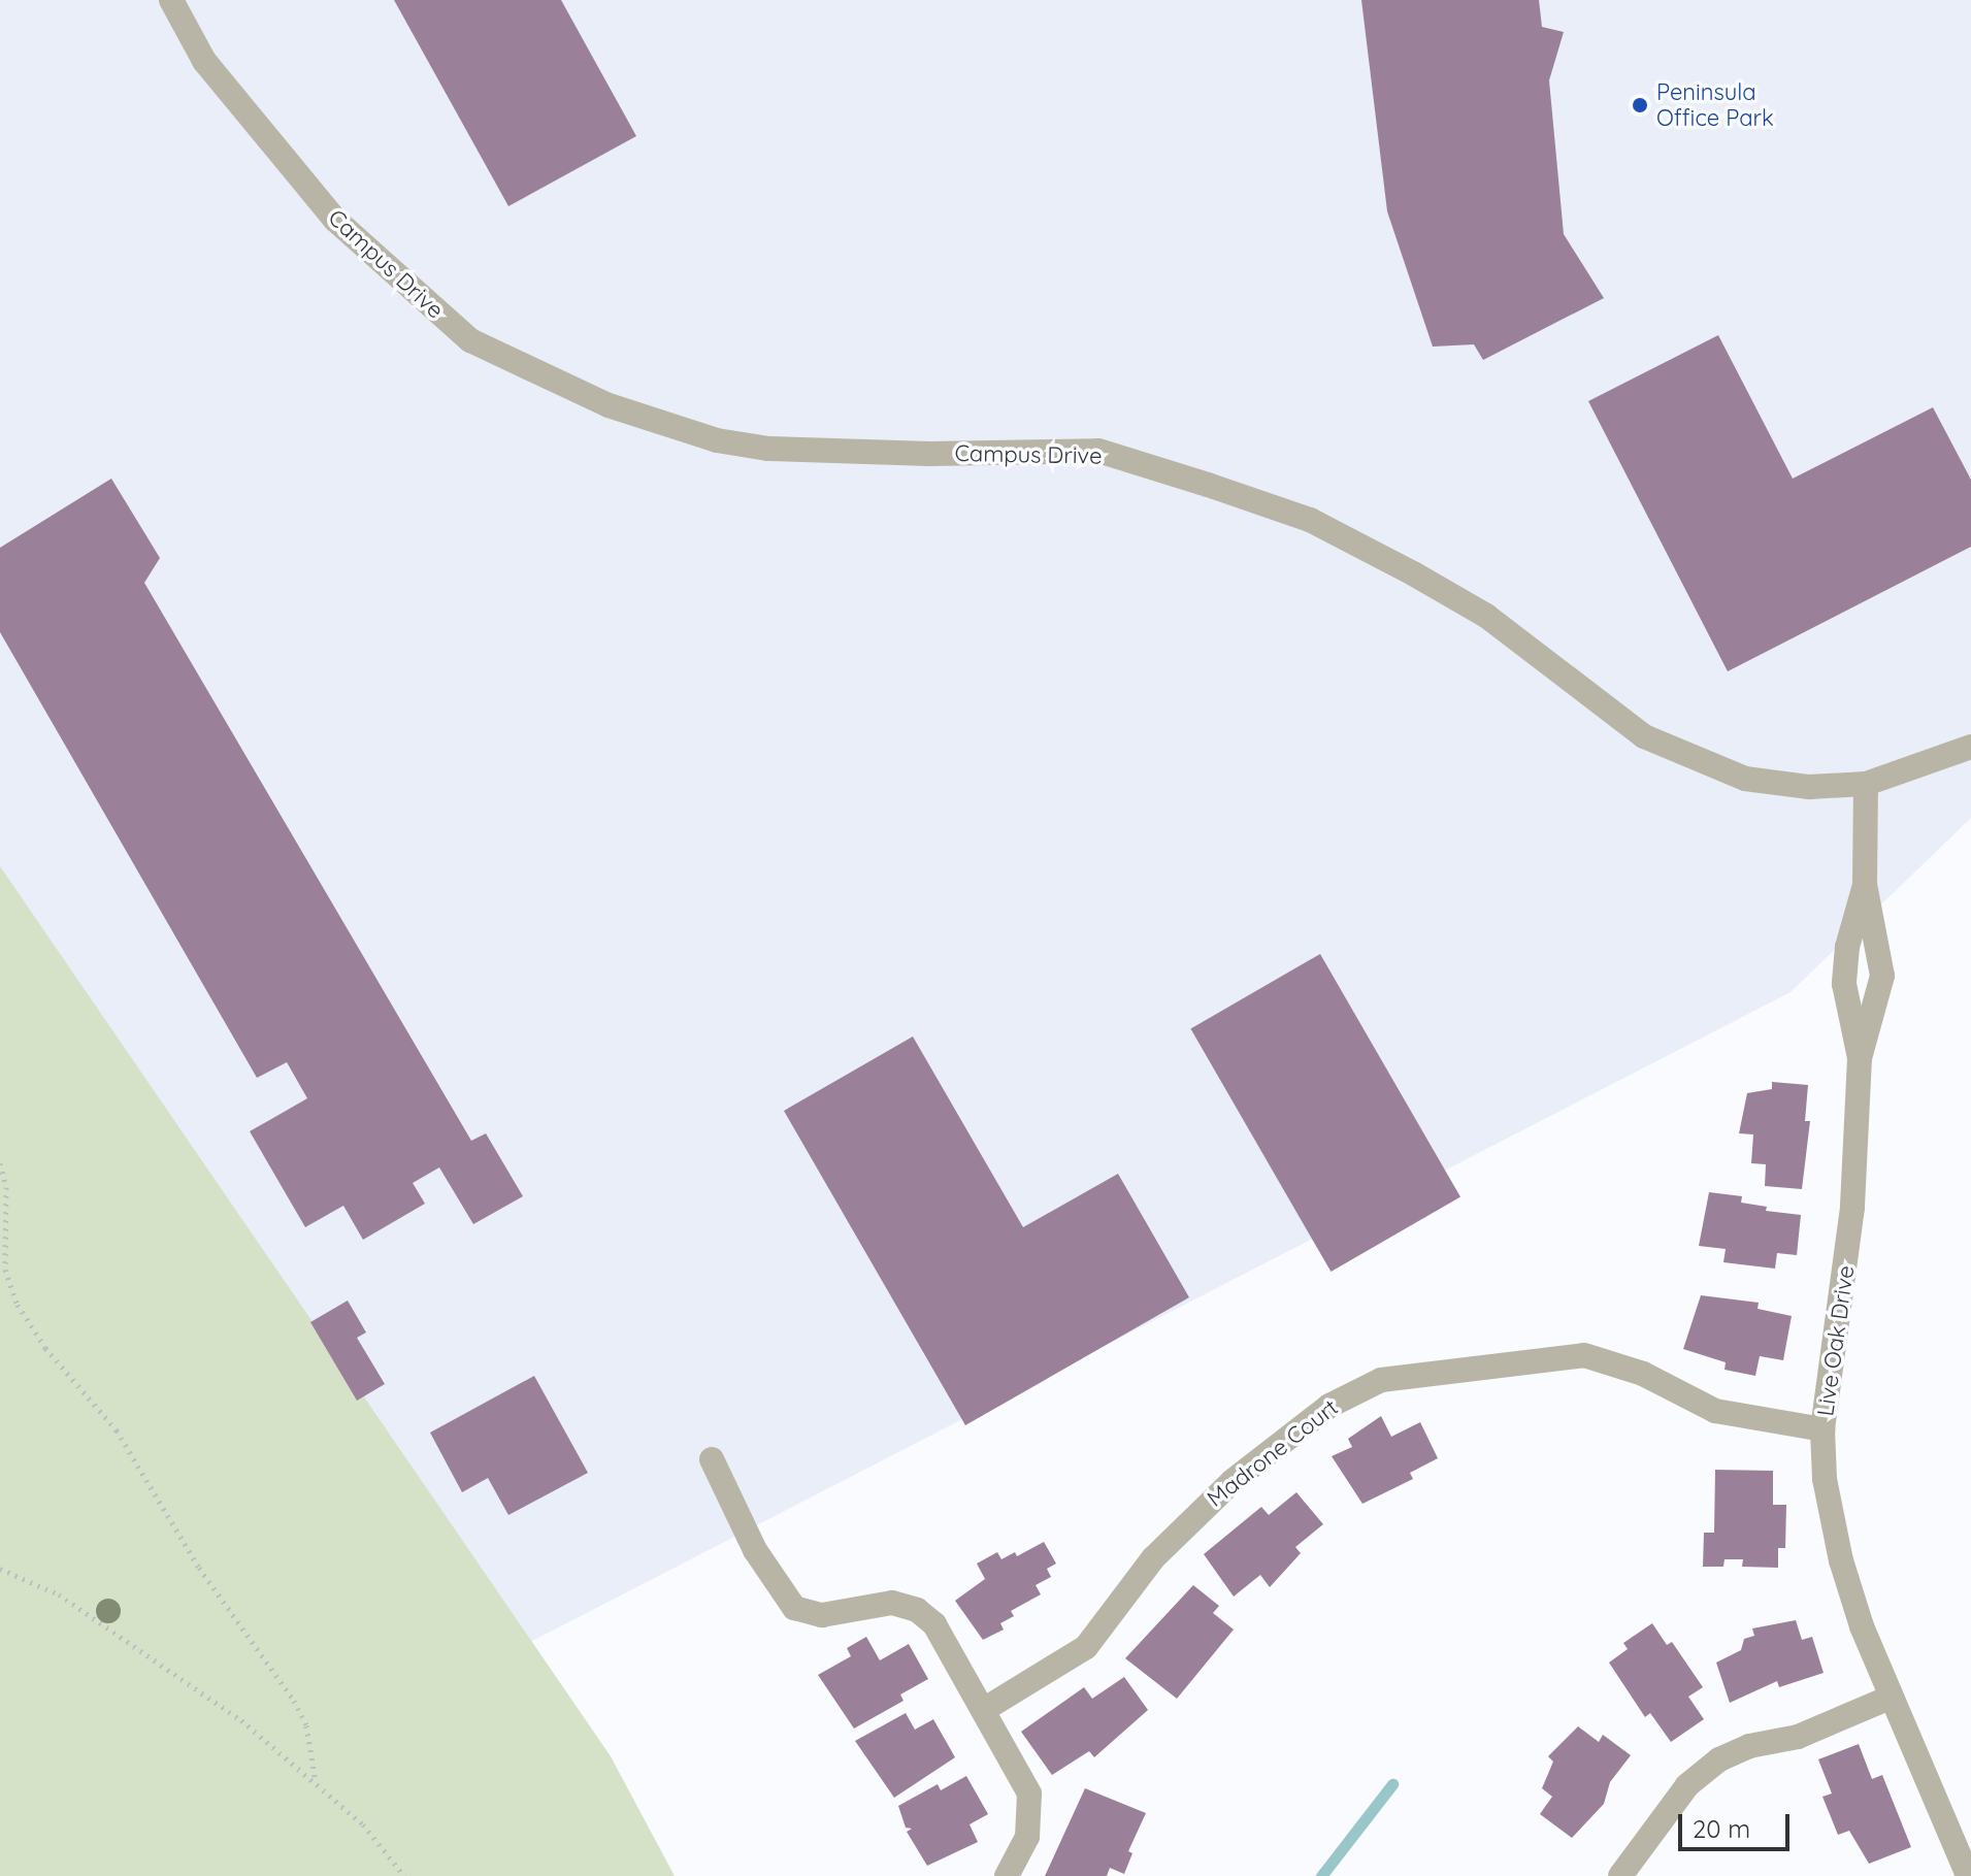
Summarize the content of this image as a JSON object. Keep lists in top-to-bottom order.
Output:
{
  "streets": {
    "street": ["Campus Drive", "Live Oak Drive", "Madrone Court"]
  },
  "crossings": [
    ["Campus Drive", "Live Oak Drive"],
    ["Live Oak Drive", "Madrone Court"]
  ],
  "places": ["Peninsula Office Park"],
  "scale_bar": "20 m"
}
